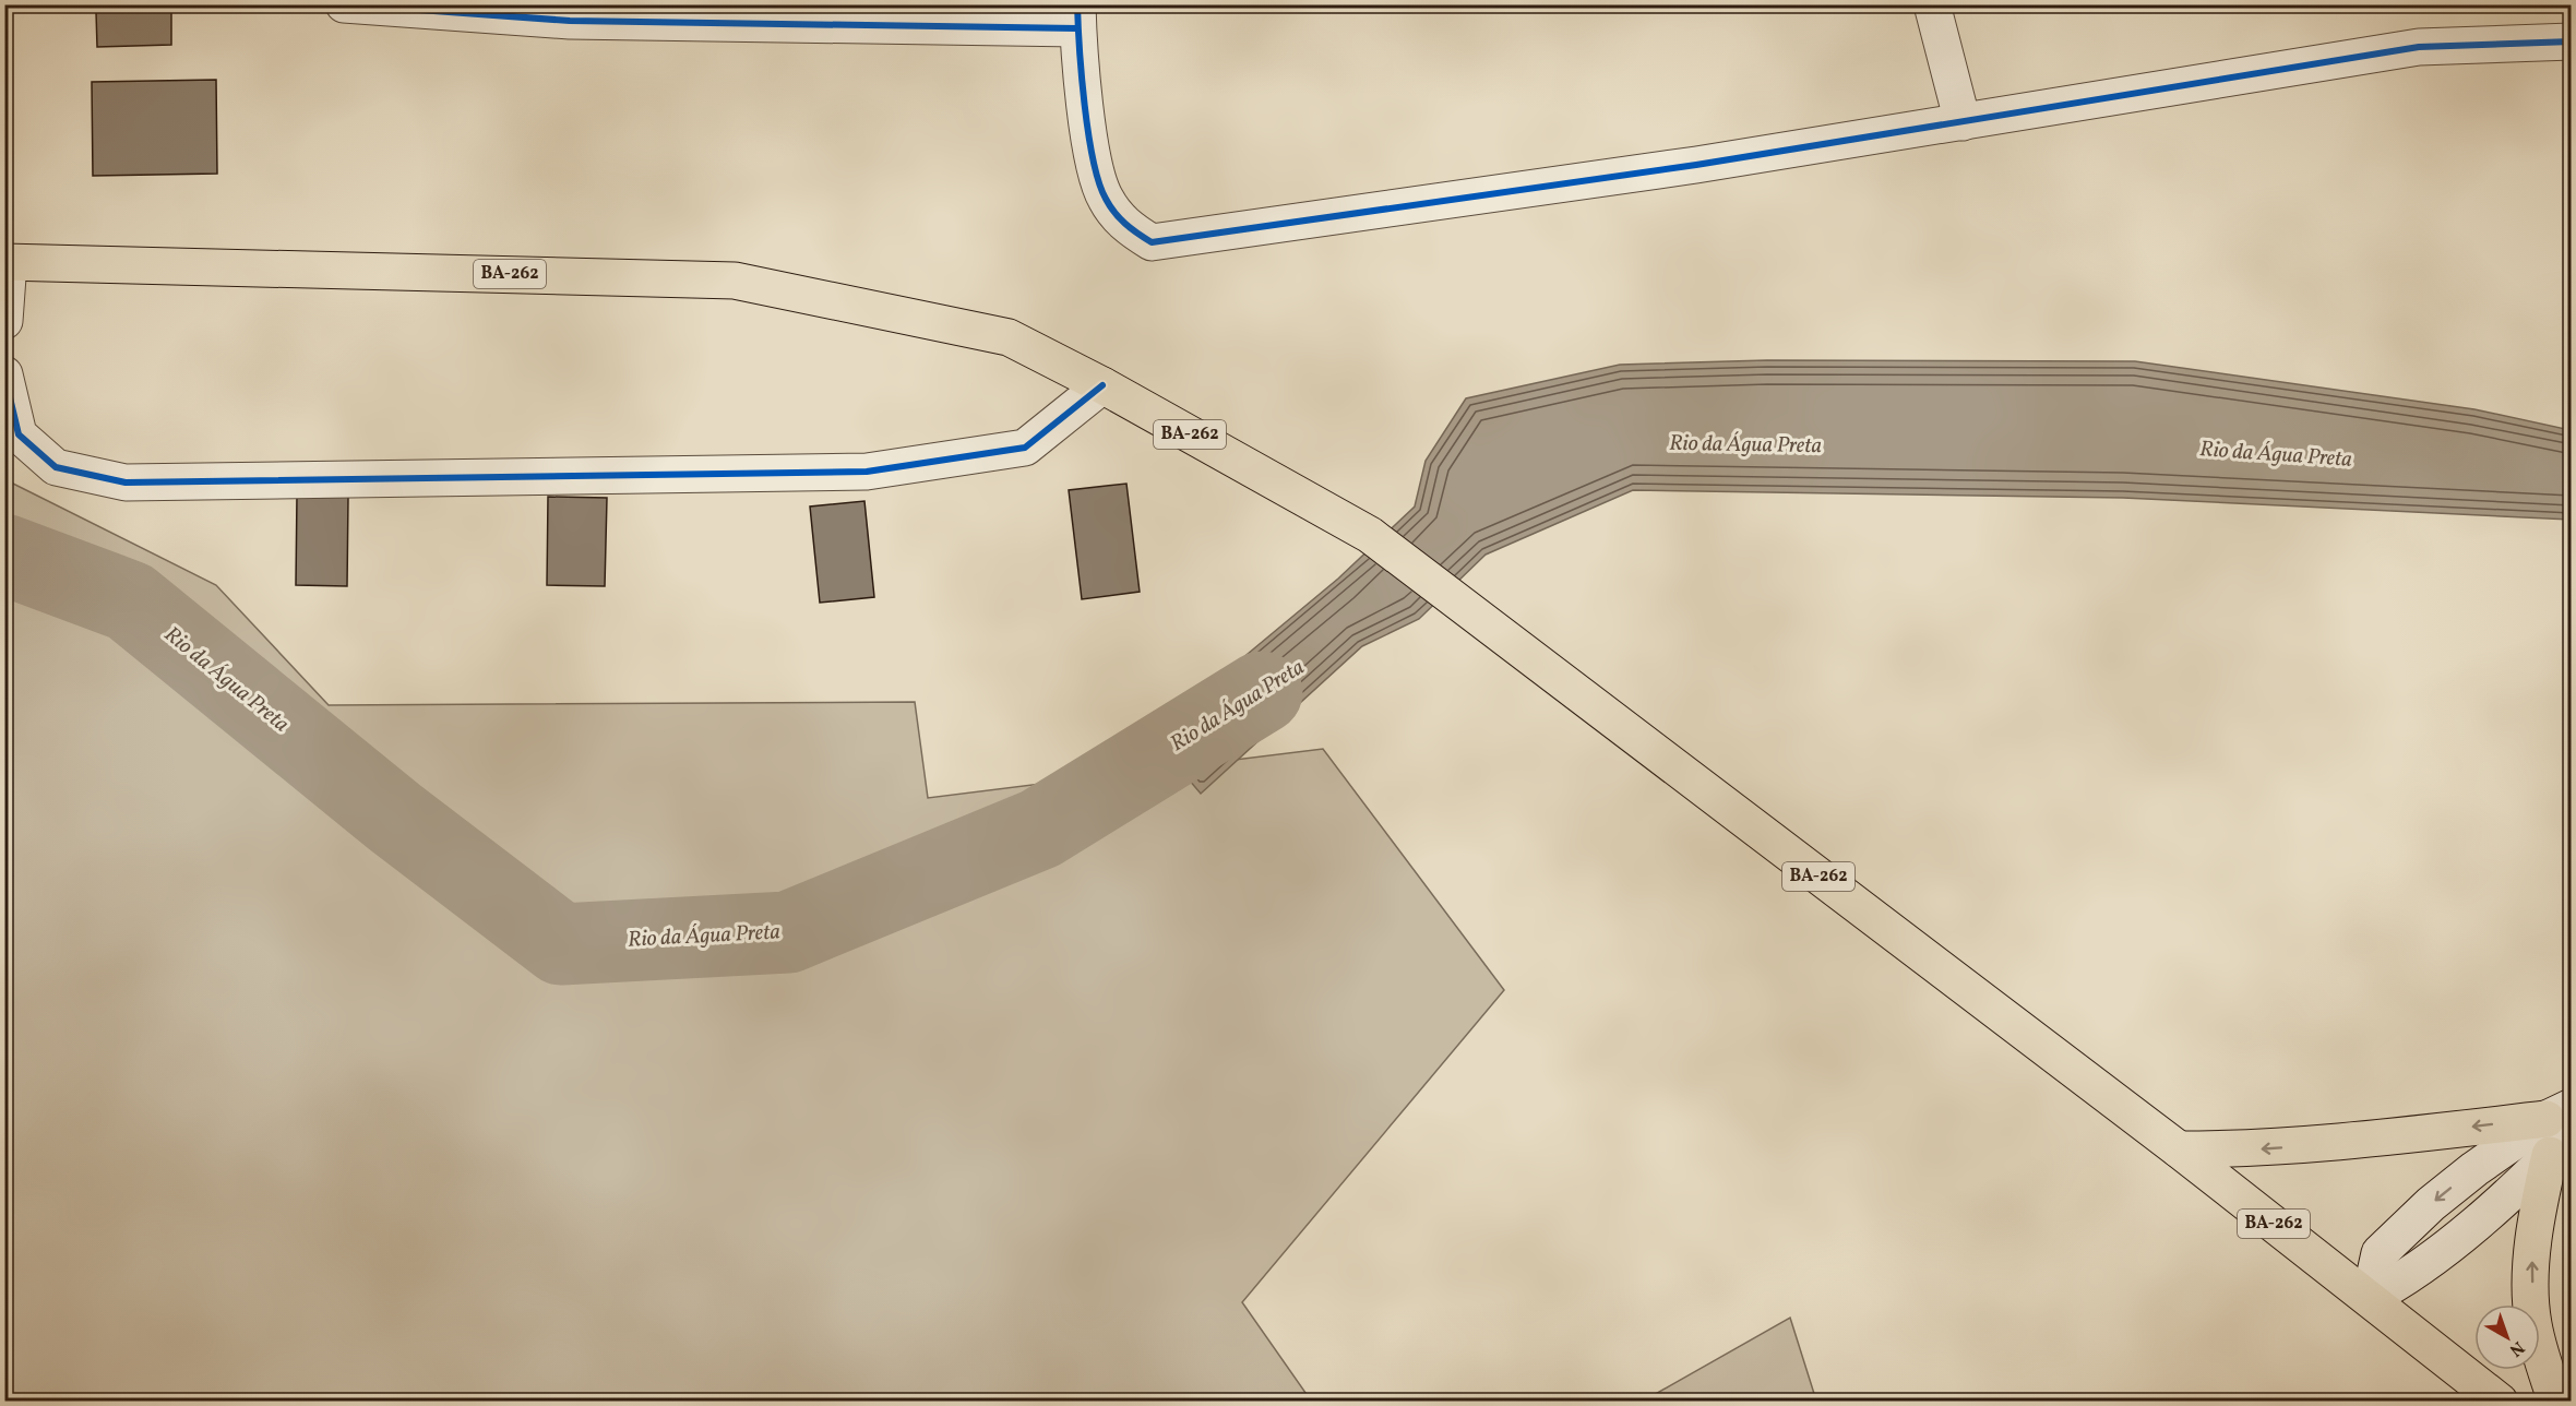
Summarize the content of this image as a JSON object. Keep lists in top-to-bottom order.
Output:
{
  "streets": {
    "main road": ["BA-262"]
  },
  "water": ["Rio da Água Preta"],
  "north": "bottom right"
}
